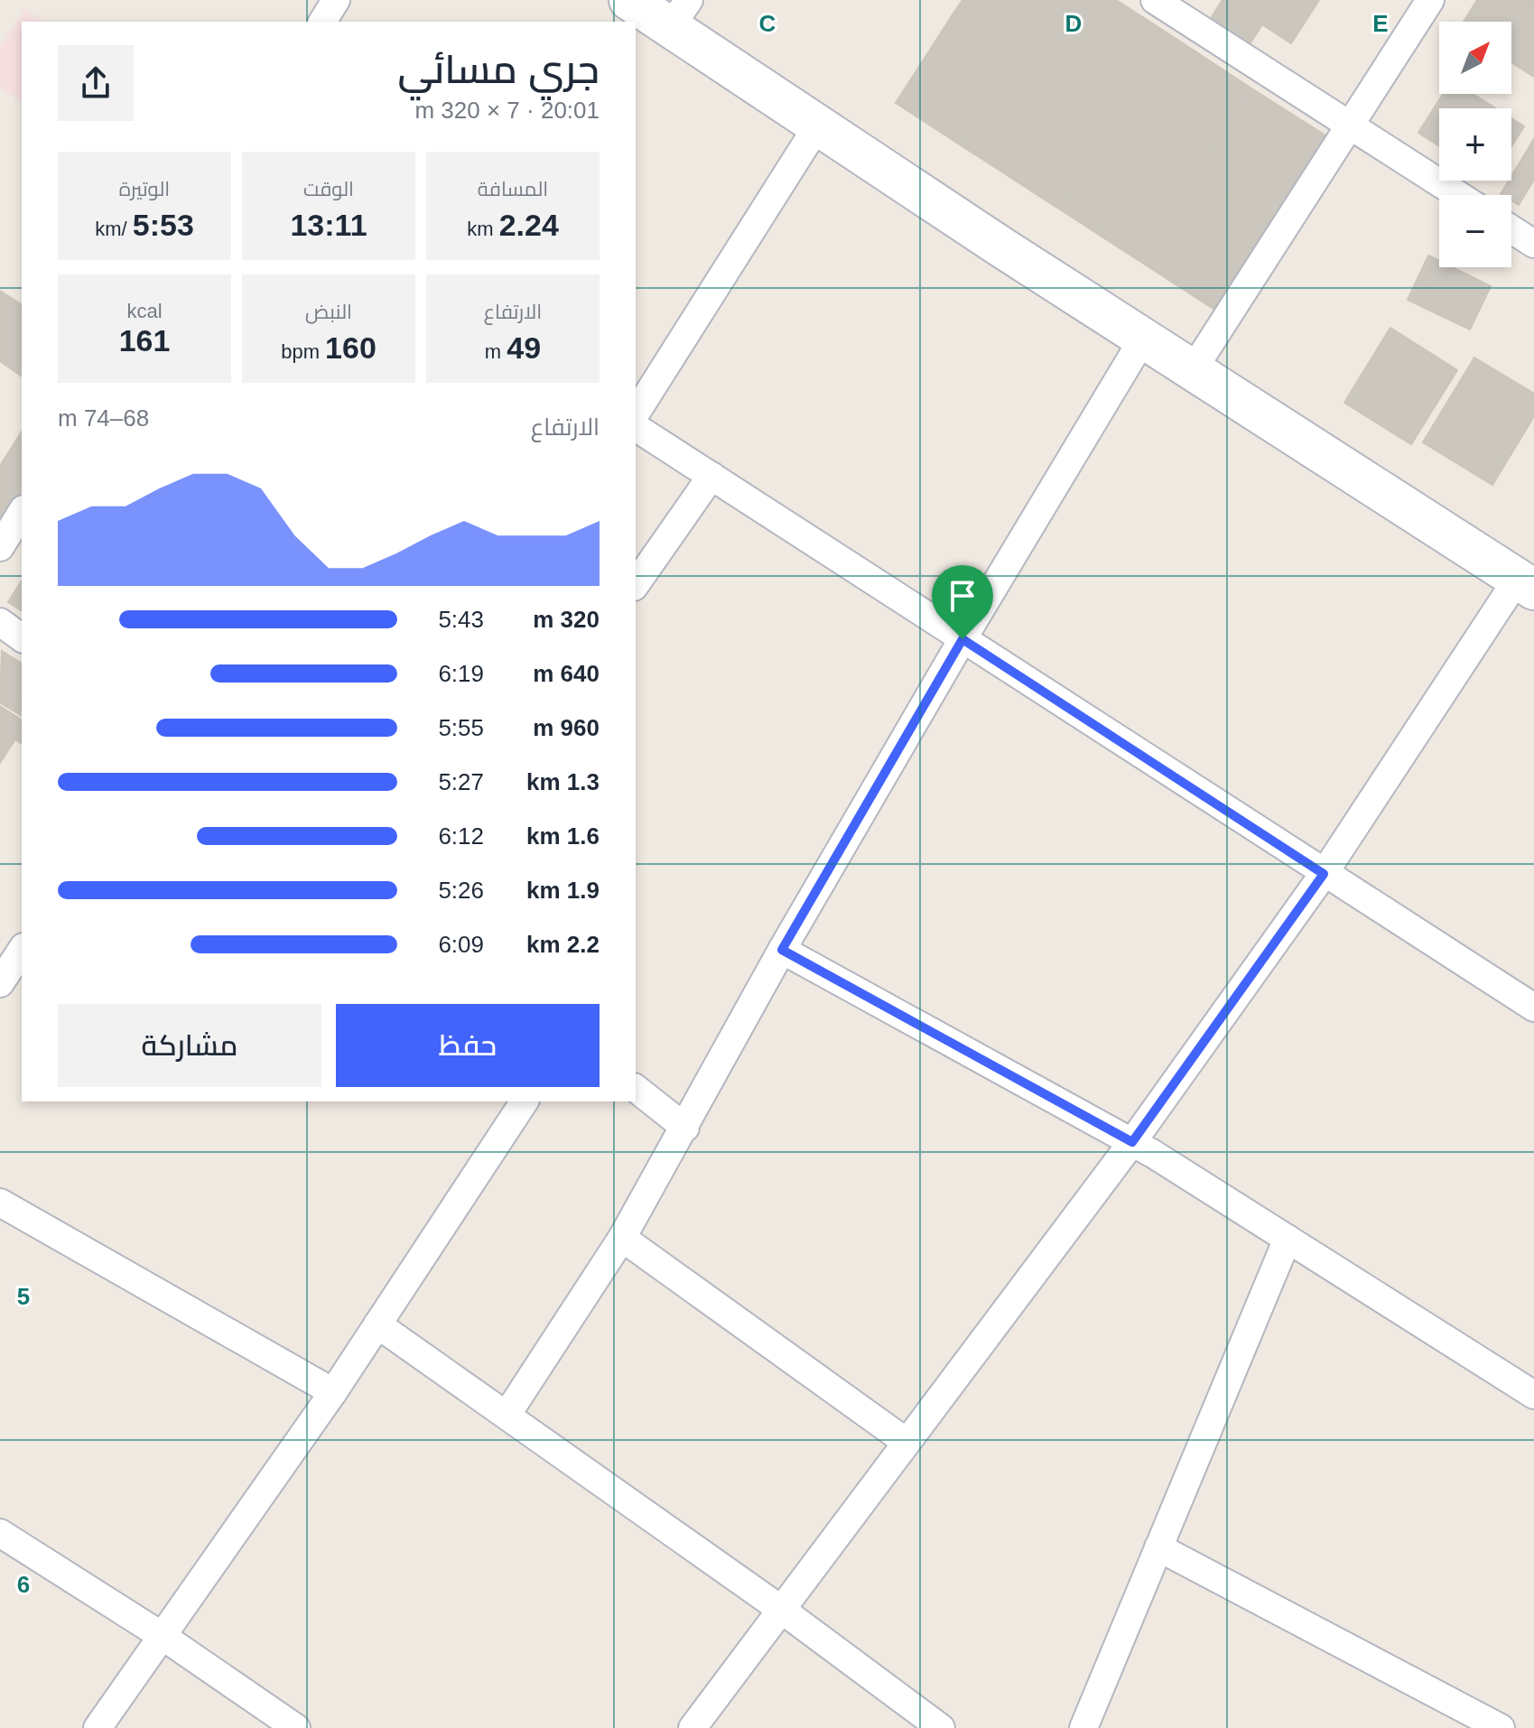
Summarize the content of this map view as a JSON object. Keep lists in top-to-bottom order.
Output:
{
  "north": "top right",
  "page": {
    "map_buttons": ["+", "−"],
    "heading": ["جري مسائي", "20:01 · 7 × 320 m"],
    "stats": [
      ["المسافة", "2.24 km"],
      ["الوقت", "13:11"],
      ["الوتيرة", "5:53 /km"],
      ["الارتفاع", "49 m"],
      ["النبض", "160 bpm"],
      ["kcal", "161"]
    ],
    "chart": ["الارتفاع", "68–74 m"],
    "list": [
      {
        "name": "320 m",
        "note": "5:43"
      },
      {
        "name": "640 m",
        "note": "6:19"
      },
      {
        "name": "960 m",
        "note": "5:55"
      },
      {
        "name": "1.3 km",
        "note": "5:27"
      },
      {
        "name": "1.6 km",
        "note": "6:12"
      },
      {
        "name": "1.9 km",
        "note": "5:26"
      },
      {
        "name": "2.2 km",
        "note": "6:09"
      }
    ],
    "buttons": ["حفظ", "مشاركة"]
  },
  "grid": {
    "columns": ["C", "D", "E"],
    "rows": ["5", "6"]
  }
}
